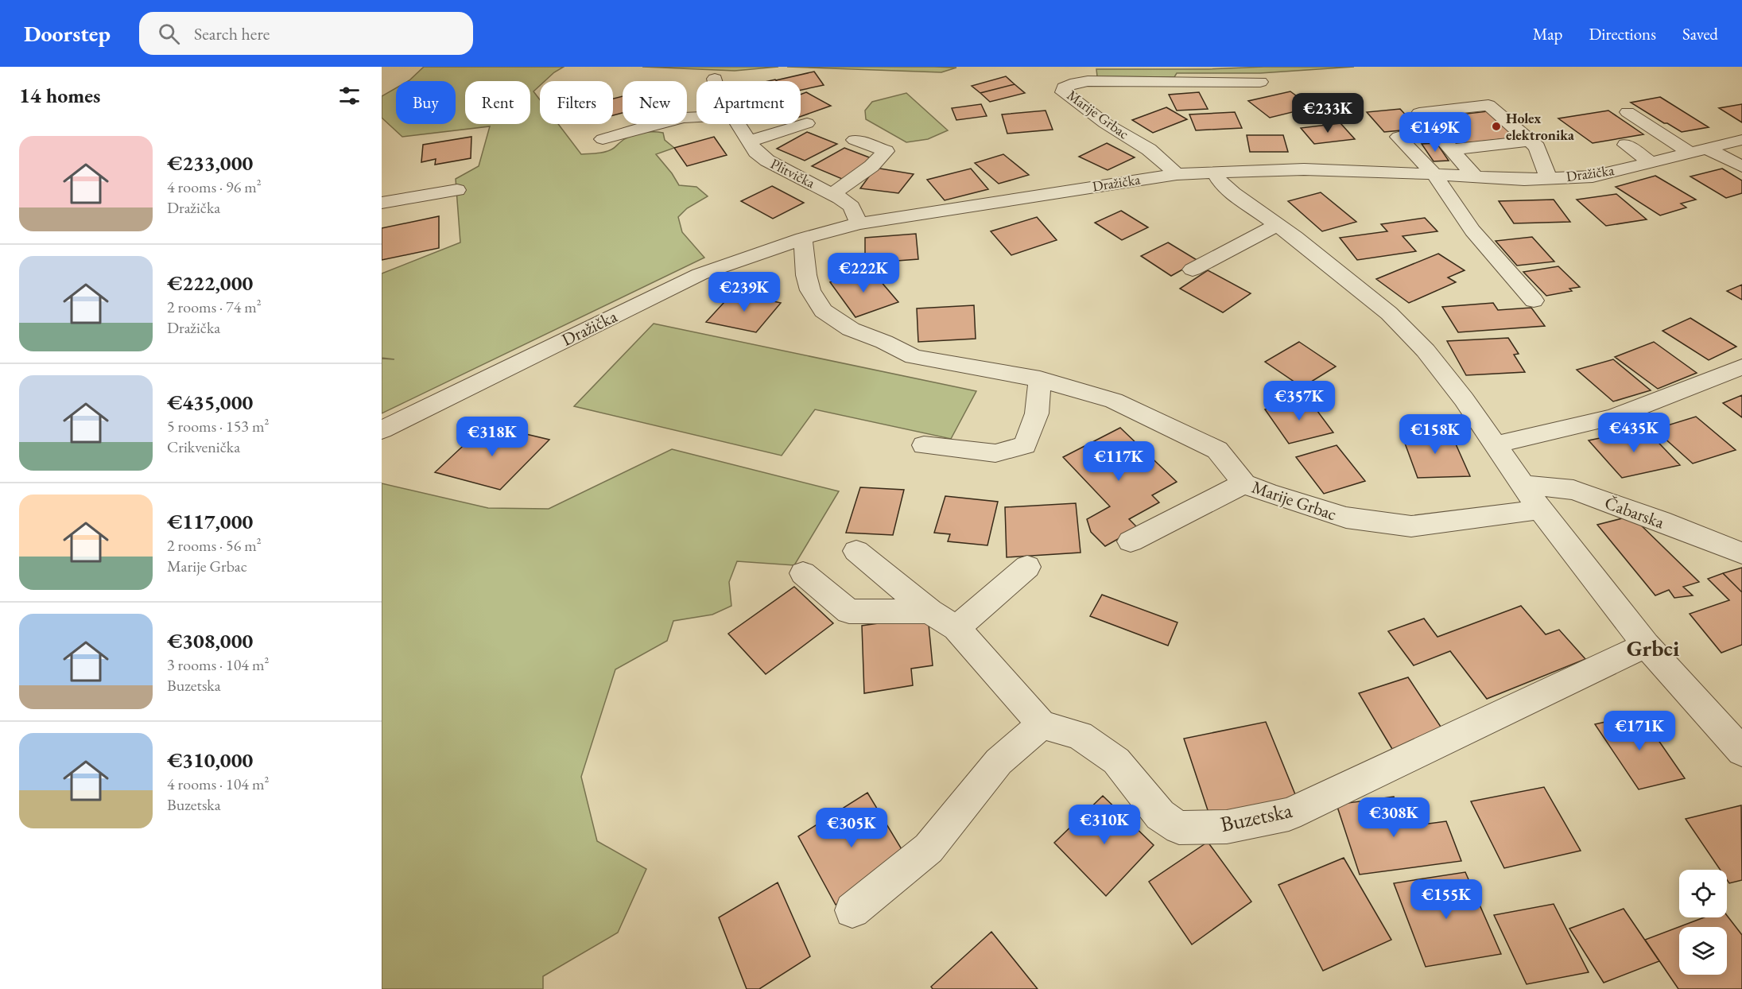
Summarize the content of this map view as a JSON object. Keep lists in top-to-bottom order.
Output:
{
  "streets": {
    "street": [
      "Marije Grbac",
      "Plitvička",
      "Dražička",
      "Čabarska",
      "Buzetska"
    ]
  },
  "crossings": [
    ["Marije Grbac", "Dražička"],
    ["Plitvička", "Dražička"]
  ],
  "districts": ["Grbci"],
  "places": ["Holex elektronika"],
  "page": {
    "header": "Doorstep",
    "search": "Search here",
    "nav": ["Map", "Directions", "Saved"],
    "heading": "14 homes",
    "chip": [
      "Buy",
      "Rent",
      "Filters",
      "New",
      "Apartment"
    ],
    "price": [
      "€233K",
      "€149K",
      "€222K",
      "€239K",
      "€357K",
      "€435K",
      "€158K",
      "€318K",
      "€117K",
      "€171K",
      "€308K",
      "€310K",
      "€305K",
      "€155K"
    ],
    "list": [
      {
        "name": "€233,000",
        "note": "4 rooms · 96 m² · Dražička"
      },
      {
        "name": "€222,000",
        "note": "2 rooms · 74 m² · Dražička"
      },
      {
        "name": "€435,000",
        "note": "5 rooms · 153 m² · Crikvenička"
      },
      {
        "name": "€117,000",
        "note": "2 rooms · 56 m² · Marije Grbac"
      },
      {
        "name": "€308,000",
        "note": "3 rooms · 104 m² · Buzetska"
      },
      {
        "name": "€310,000",
        "note": "4 rooms · 104 m² · Buzetska"
      }
    ]
  }
}
